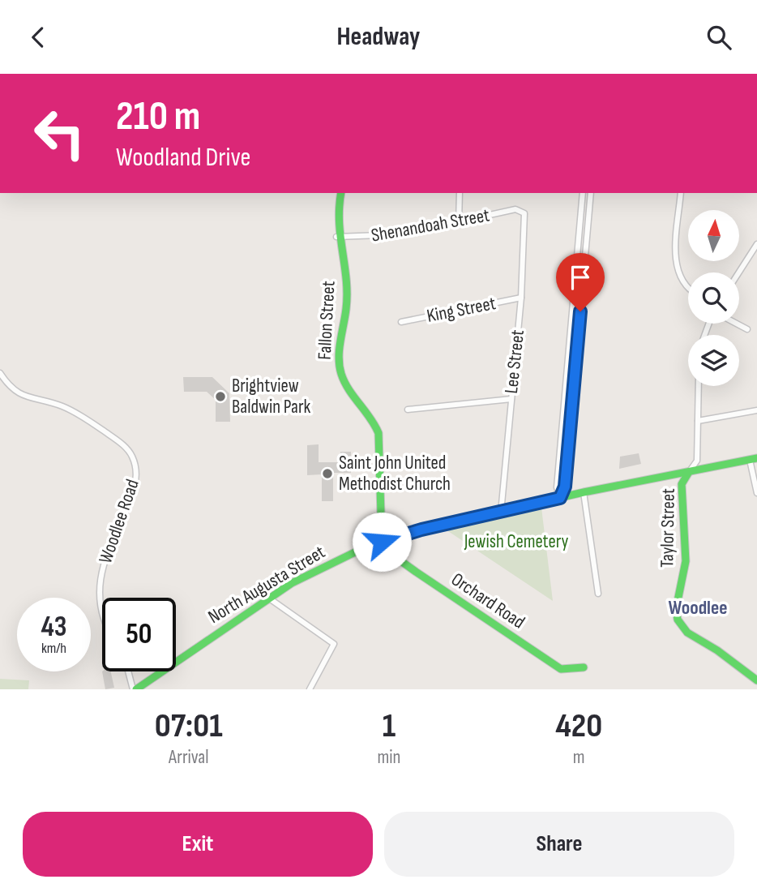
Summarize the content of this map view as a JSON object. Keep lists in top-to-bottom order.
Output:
{
  "streets": {
    "street": [
      "Shenandoah Street",
      "King Street",
      "Fallon Street",
      "Lee Street",
      "Woodlee Road",
      "Taylor Street",
      "North Augusta Street",
      "Orchard Road"
    ]
  },
  "crossings": [
    ["Shenandoah Street", "Fallon Street"],
    ["Shenandoah Street", "Lee Street"],
    ["King Street", "Lee Street"],
    ["Fallon Street", "North Augusta Street"],
    ["Fallon Street", "Orchard Road"],
    ["Lee Street", "North Augusta Street"],
    ["Taylor Street", "North Augusta Street"],
    ["North Augusta Street", "Orchard Road"]
  ],
  "districts": ["Woodlee"],
  "parks": ["Jewish Cemetery"],
  "places": ["Brightview Baldwin Park", "Saint John United Methodist Church"],
  "north": "top",
  "page": {
    "header": "Headway",
    "turn": ["210 m", "Woodland Drive"],
    "speed": "43 km/h",
    "limit": "50",
    "eta": [
      "07:01",
      "Arrival",
      "1",
      "min",
      "420",
      "m"
    ],
    "buttons": ["Exit", "Share"]
  }
}
